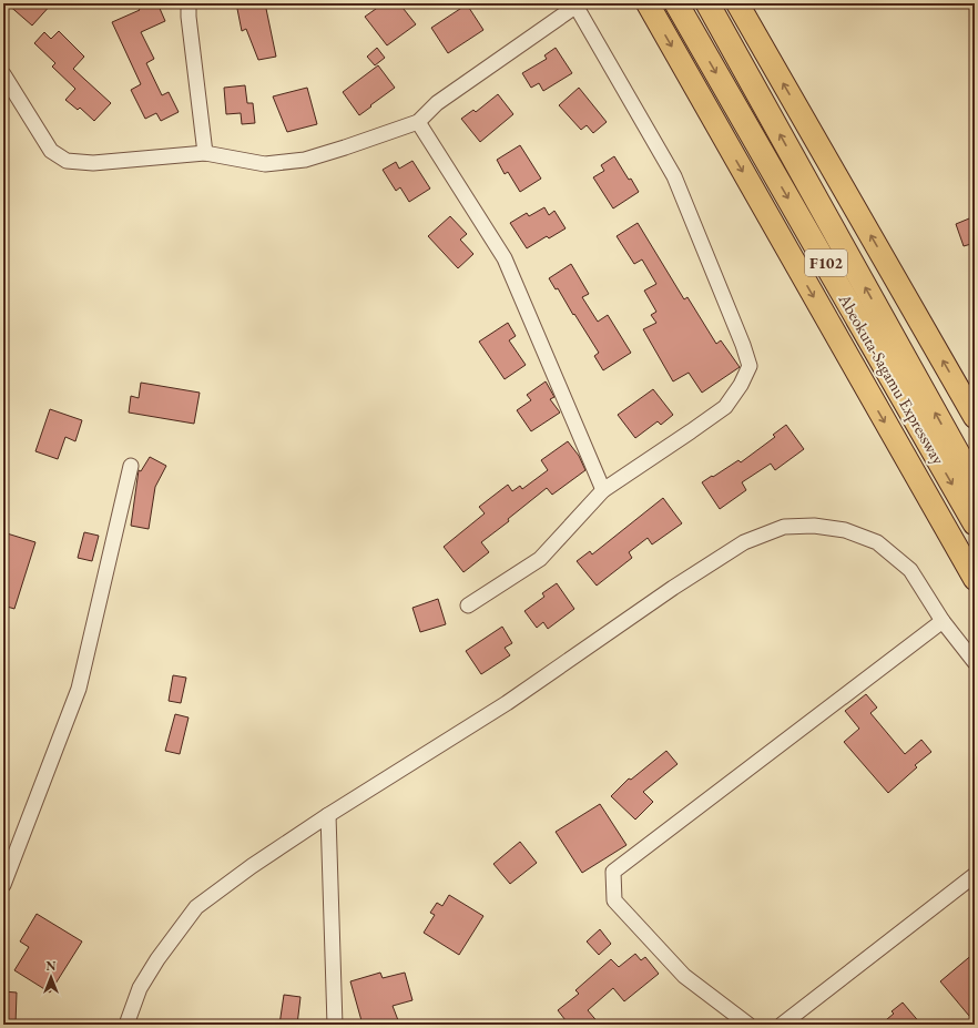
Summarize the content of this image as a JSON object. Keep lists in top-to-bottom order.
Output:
{
  "streets": {
    "highway": ["F102", "Abeokuta-Sagamu Expressway"]
  },
  "north": "top"
}
